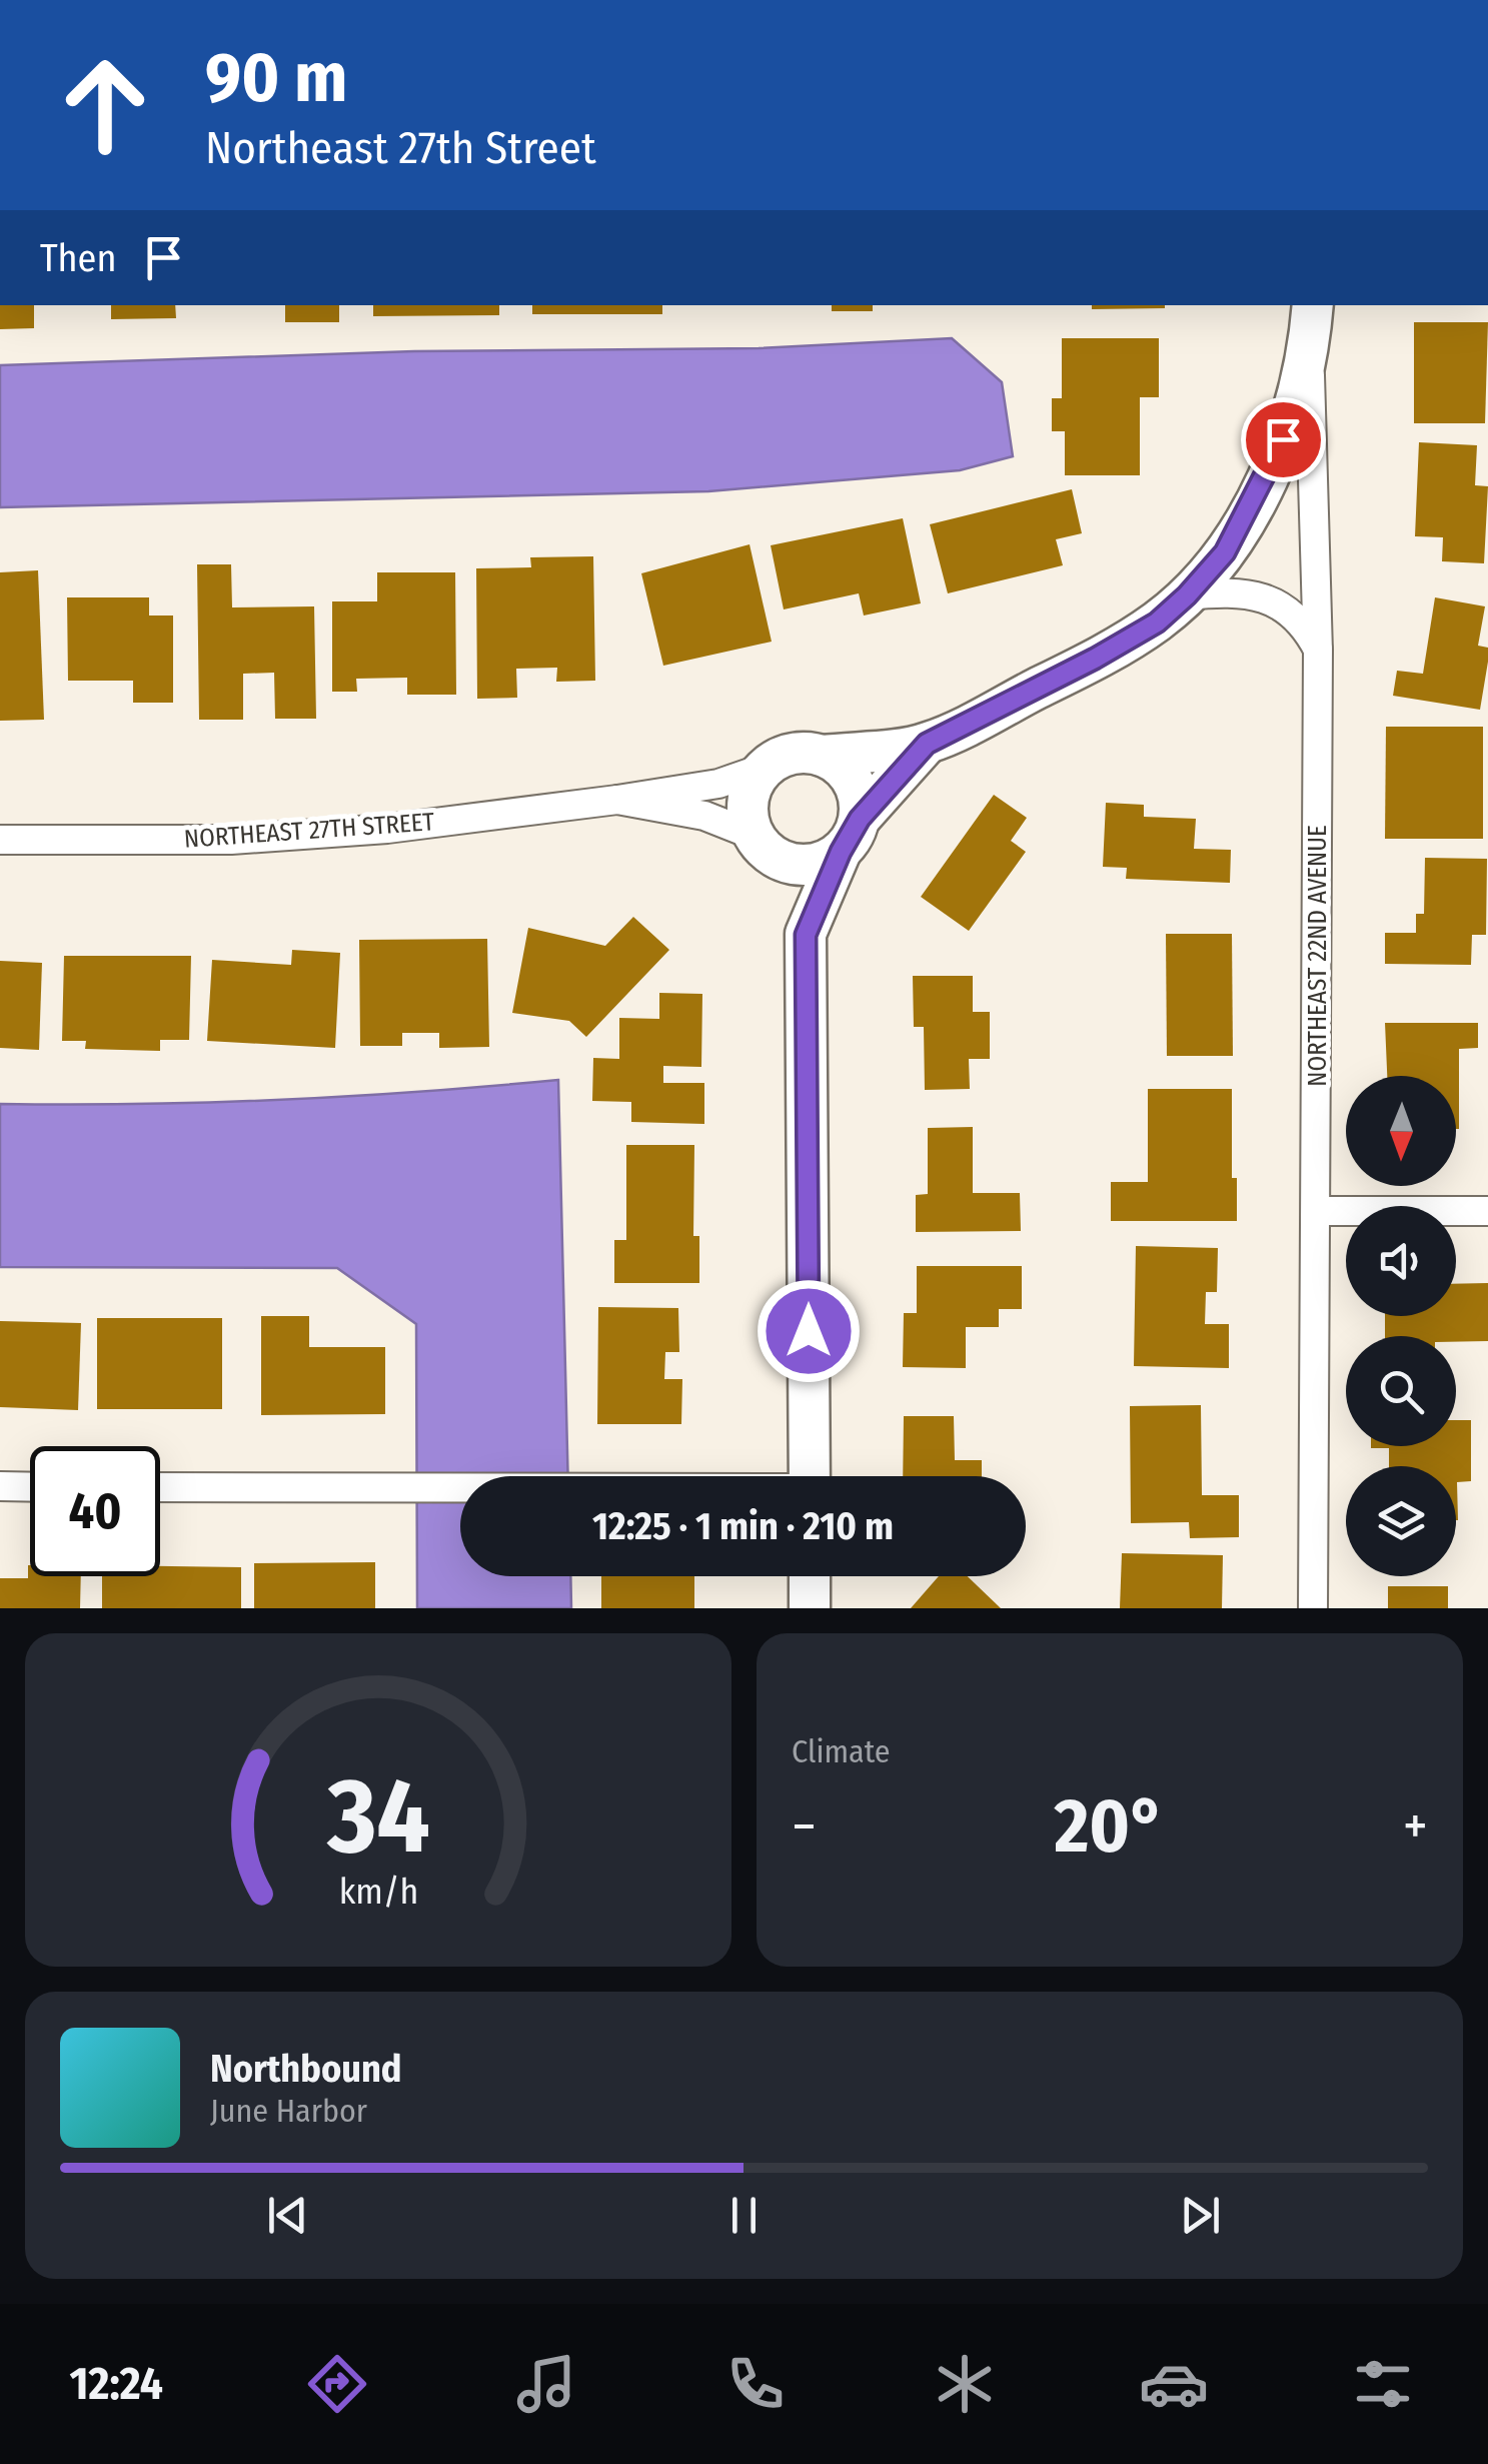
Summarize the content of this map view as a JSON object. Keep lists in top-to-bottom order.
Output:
{
  "streets": {
    "street": ["NORTHEAST 27TH STREET", "NORTHEAST 22ND AVENUE"]
  },
  "north": "bottom",
  "page": {
    "turn": ["90 m", "Northeast 27th Street"],
    "then": "Then",
    "limit": "40",
    "trip": "12:25 · 1 min · 210 m",
    "tile": "Climate",
    "heat": ["−", "20°", "+"],
    "song": ["Northbound", "June Harbor"],
    "tabs": "12:24",
    "gauge": ["34", "km/h"]
  }
}
